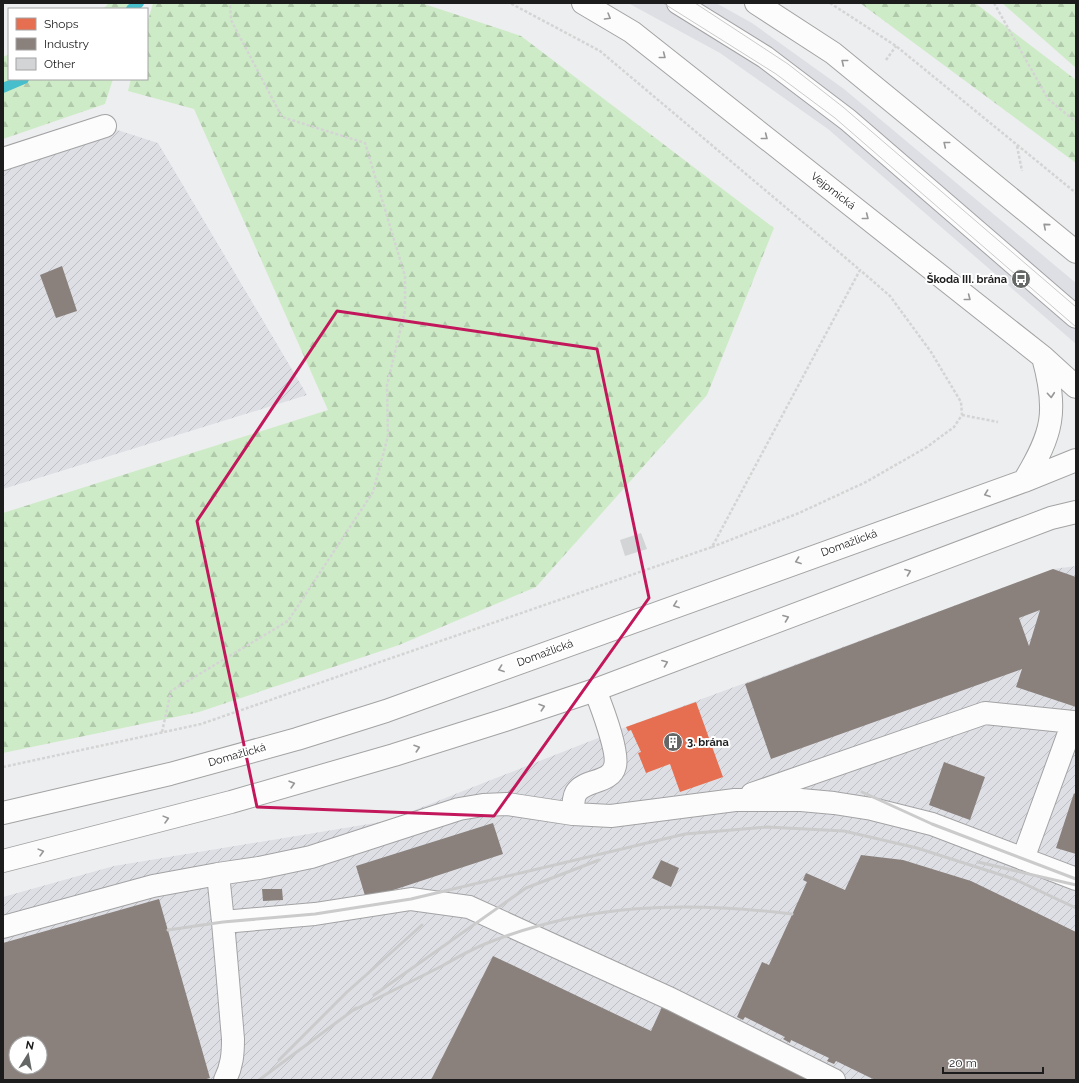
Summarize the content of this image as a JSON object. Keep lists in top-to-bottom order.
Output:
{
  "streets": {
    "main road": ["Vejprnická", "Domažlická"]
  },
  "places": {
    "bus stop": ["Škoda III. brána"],
    "building": ["3. brána"]
  },
  "legend": ["Shops", "Industry", "Other"],
  "scale_bar": "20 m",
  "north": "top"
}
